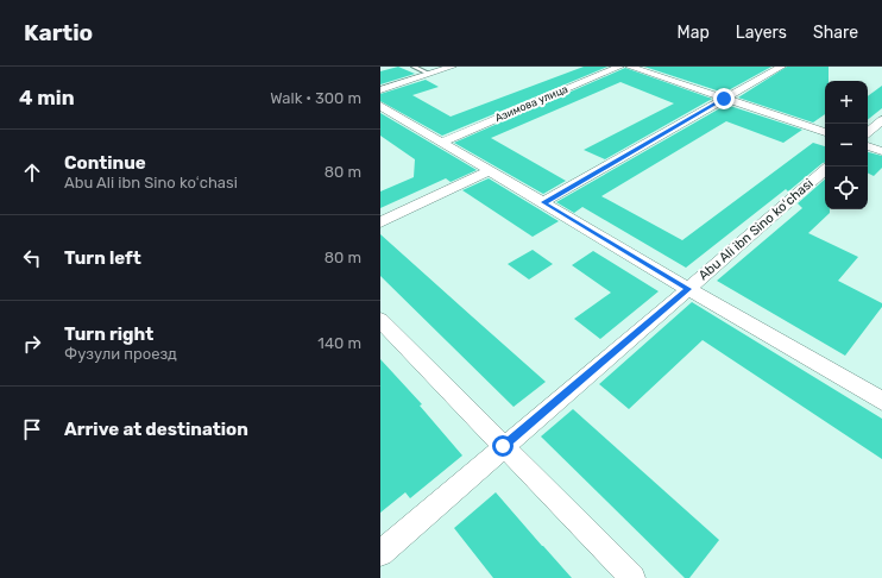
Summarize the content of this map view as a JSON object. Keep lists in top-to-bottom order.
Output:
{
  "streets": {
    "street": ["Азимова улица", "Abu Ali ibn Sino koʻchasi"]
  },
  "page": {
    "header": "Kartio",
    "nav": ["Map", "Layers", "Share"],
    "heading": ["4 min", "Walk · 300 m"],
    "map_buttons": ["+", "−"],
    "list": [
      ["Continue", "Abu Ali ibn Sino koʻchasi", "80 m"],
      ["Turn left", "80 m"],
      ["Turn right", "Фузули проезд", "140 m"],
      "Arrive at destination"
    ]
  }
}
